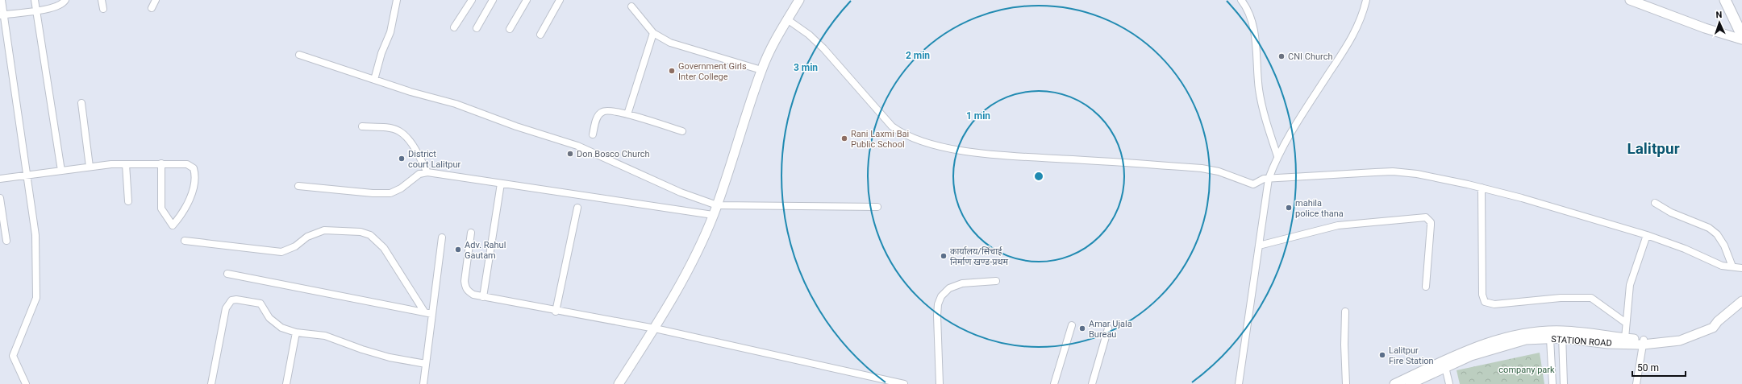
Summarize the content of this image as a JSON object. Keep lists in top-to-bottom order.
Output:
{
  "streets": {
    "main road": ["STATION ROAD"]
  },
  "districts": ["Lalitpur"],
  "parks": ["company park"],
  "places": [
    "CNI Church",
    "Government Girls Inter College",
    "Rani Laxmi Bai Public School",
    "Don Bosco Church",
    "District court Lalitpur",
    "mahila police thana",
    "Adv. Rahul Gautam",
    "कार्यालय/सिंचाई निर्माण खण्ड-प्रथम",
    "Amar Ujala Bureau",
    "Lalitpur Fire Station"
  ],
  "scale_bar": "50 m",
  "north": "top",
  "rings": ["2 min", "3 min", "1 min"]
}
